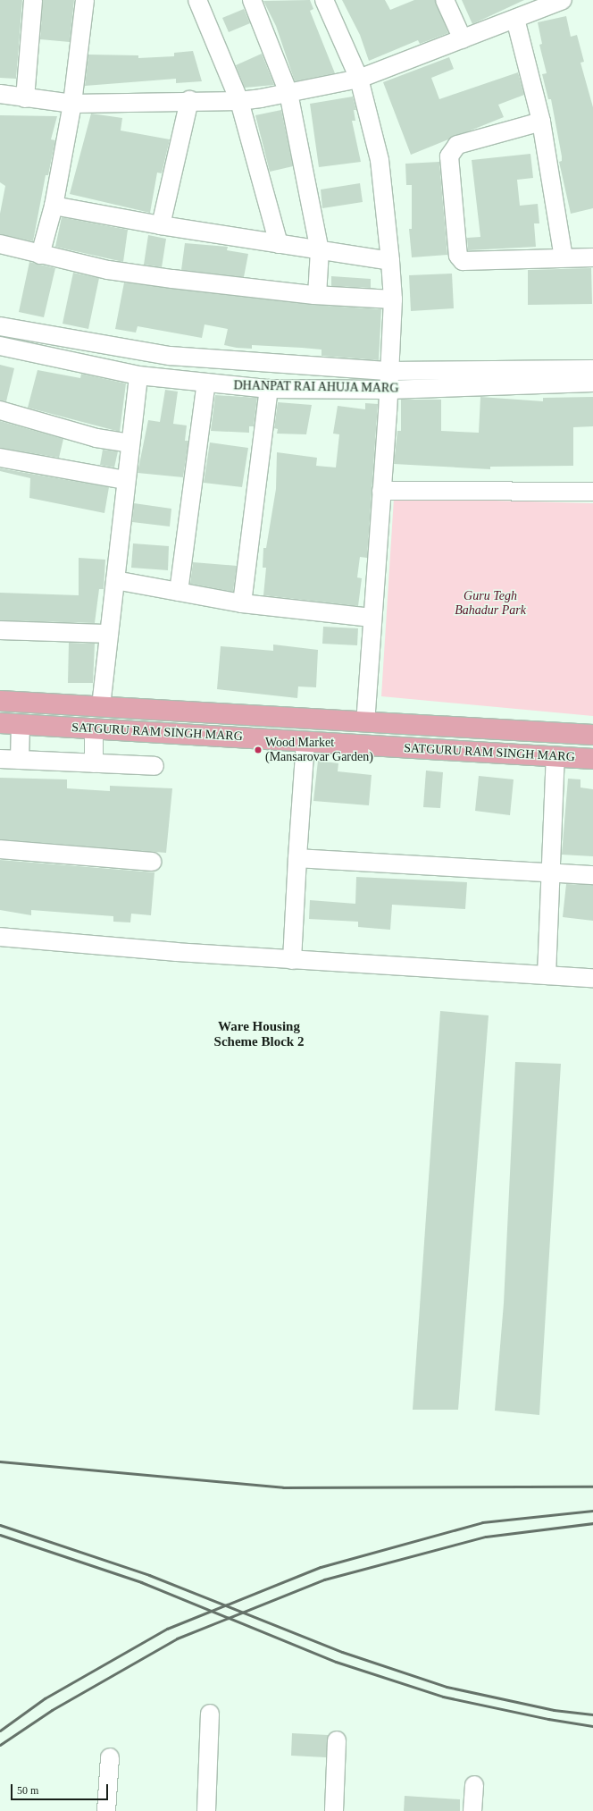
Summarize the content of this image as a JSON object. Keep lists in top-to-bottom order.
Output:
{
  "streets": {
    "main road": ["SATGURU RAM SINGH MARG"],
    "street": ["DHANPAT RAI AHUJA MARG"]
  },
  "districts": ["Ware Housing Scheme Block 2"],
  "parks": ["Guru Tegh Bahadur Park"],
  "places": ["Wood Market (Mansarovar Garden)"],
  "scale_bar": "50 m"
}
